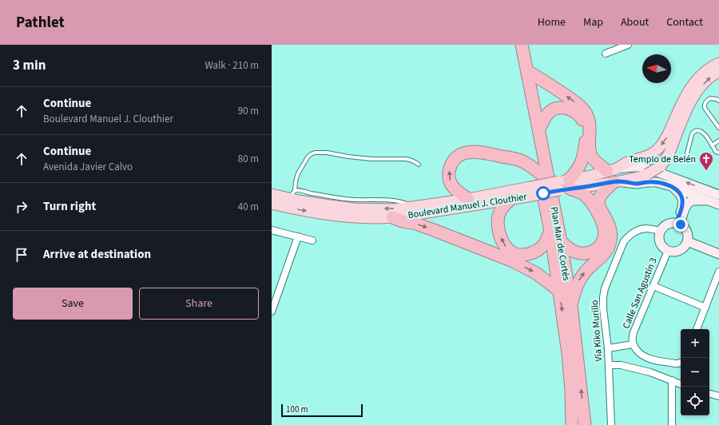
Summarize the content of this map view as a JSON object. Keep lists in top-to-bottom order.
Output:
{
  "streets": {
    "highway": ["Plan Mar de Cortés"],
    "main road": ["Boulevard Manuel J. Clouthier"],
    "street": ["Calle San Agustín 3", "Vía Kiko Murillo"]
  },
  "crossings": [
    ["Calle San Agustín 3", "Vía Kiko Murillo"]
  ],
  "places": {
    "church": ["Templo de Belén"]
  },
  "scale_bar": "100 m",
  "north": "left",
  "page": {
    "header": "Pathlet",
    "nav": [
      "Home",
      "Map",
      "About",
      "Contact"
    ],
    "heading": ["3 min", "Walk · 210 m"],
    "list": [
      ["Continue", "Boulevard Manuel J. Clouthier", "90 m"],
      ["Continue", "Avenida Javier Calvo", "80 m"],
      ["Turn right", "40 m"],
      "Arrive at destination"
    ],
    "buttons": ["Save", "Share"],
    "map_buttons": ["+", "−"],
    "scale": "100 m"
  }
}
